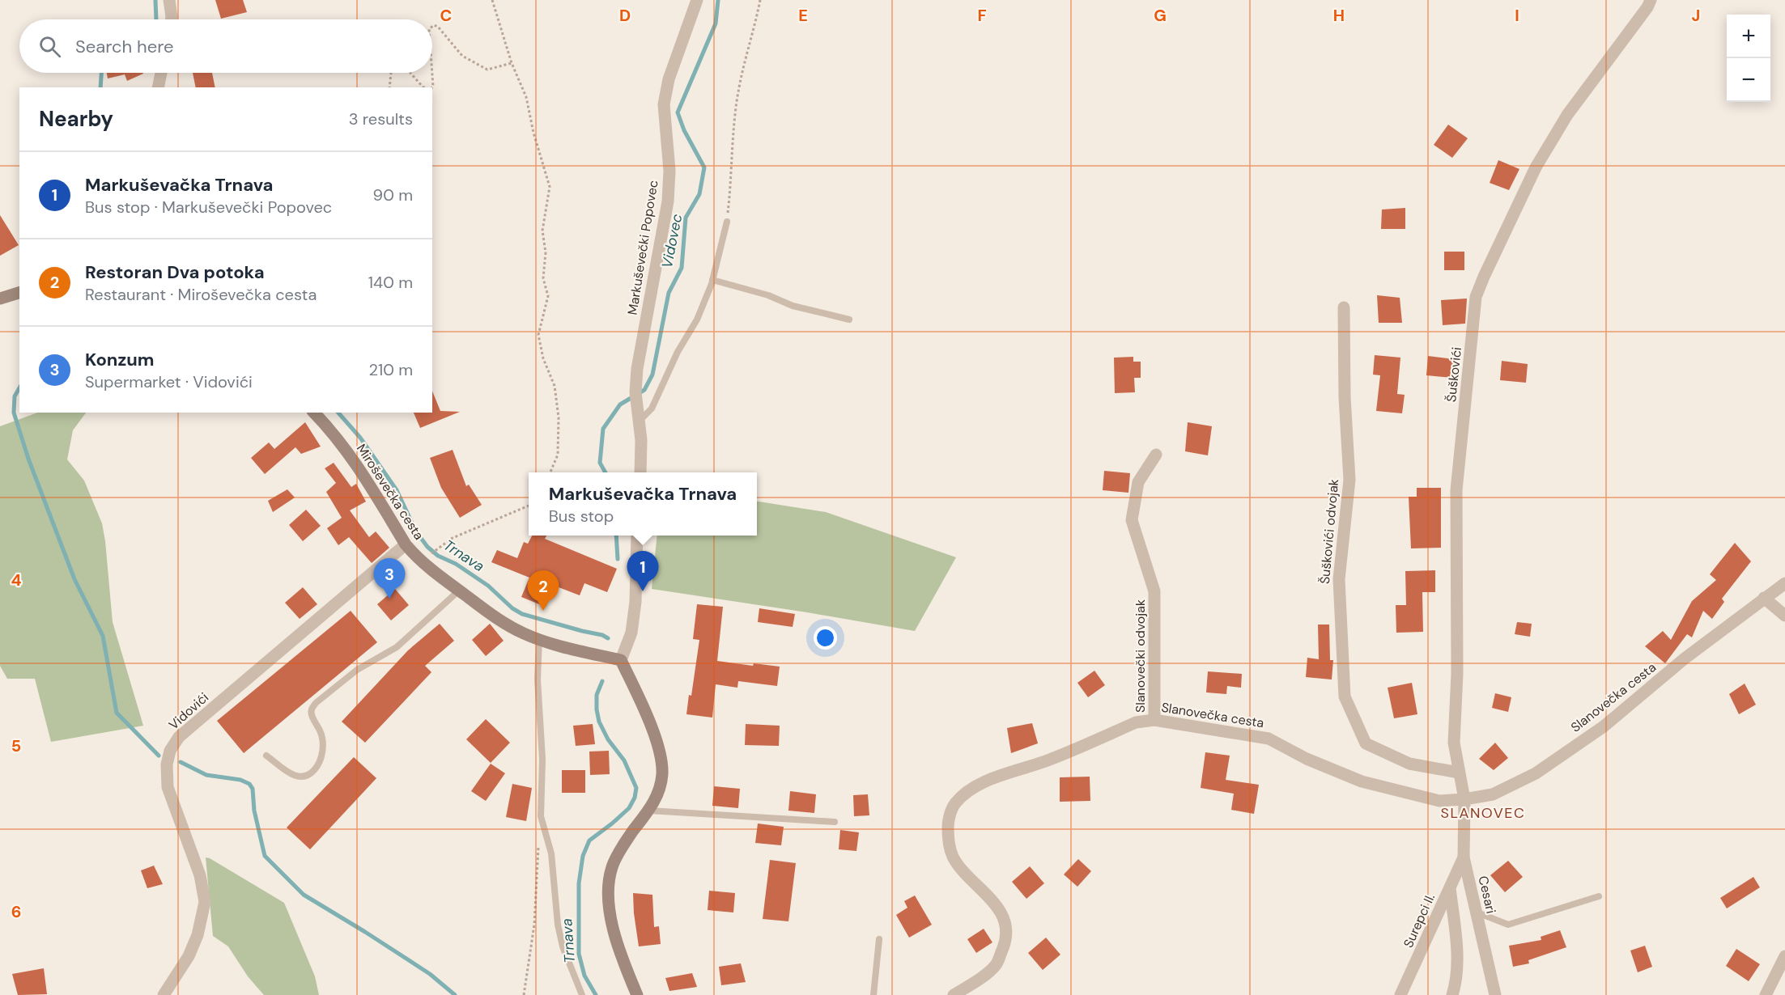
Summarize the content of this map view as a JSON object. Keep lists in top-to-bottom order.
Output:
{
  "streets": {
    "main road": ["Miroševečka cesta"],
    "street": [
      "Markuševečki Popovec",
      "Šuškovići",
      "Šuškovići odvojak",
      "Slanovečki odvojak",
      "Slanovečka cesta",
      "Vidovići",
      "Cesari",
      "Surepci II."
    ]
  },
  "crossings": [
    ["Šuškovići", "Šuškovići odvojak"],
    ["Šuškovići", "Slanovečka cesta"],
    ["Šuškovići", "Cesari"],
    ["Miroševečka cesta", "Vidovići"],
    ["Slanovečki odvojak", "Slanovečka cesta"],
    ["Slanovečka cesta", "Cesari"],
    ["Cesari", "Surepci II."]
  ],
  "districts": ["SLANOVEC"],
  "water": ["Vidovec", "Trnava"],
  "page": {
    "map_buttons": ["+", "−"],
    "search": "Search here",
    "heading": ["Nearby", "3 results"],
    "list": [
      {
        "mark": "1",
        "name": "Markuševačka Trnava",
        "note": "Bus stop · Markuševečki Popovec",
        "value": "90 m"
      },
      {
        "mark": "2",
        "name": "Restoran Dva potoka",
        "note": "Restaurant · Miroševečka cesta",
        "value": "140 m"
      },
      {
        "mark": "3",
        "name": "Konzum",
        "note": "Supermarket · Vidovići",
        "value": "210 m"
      }
    ],
    "popup": ["Markuševačka Trnava", "Bus stop"],
    "pins": ["1", "3", "2"]
  },
  "grid": {
    "columns": [
      "C",
      "D",
      "E",
      "F",
      "G",
      "H",
      "I",
      "J"
    ],
    "rows": ["4", "5", "6"]
  }
}
